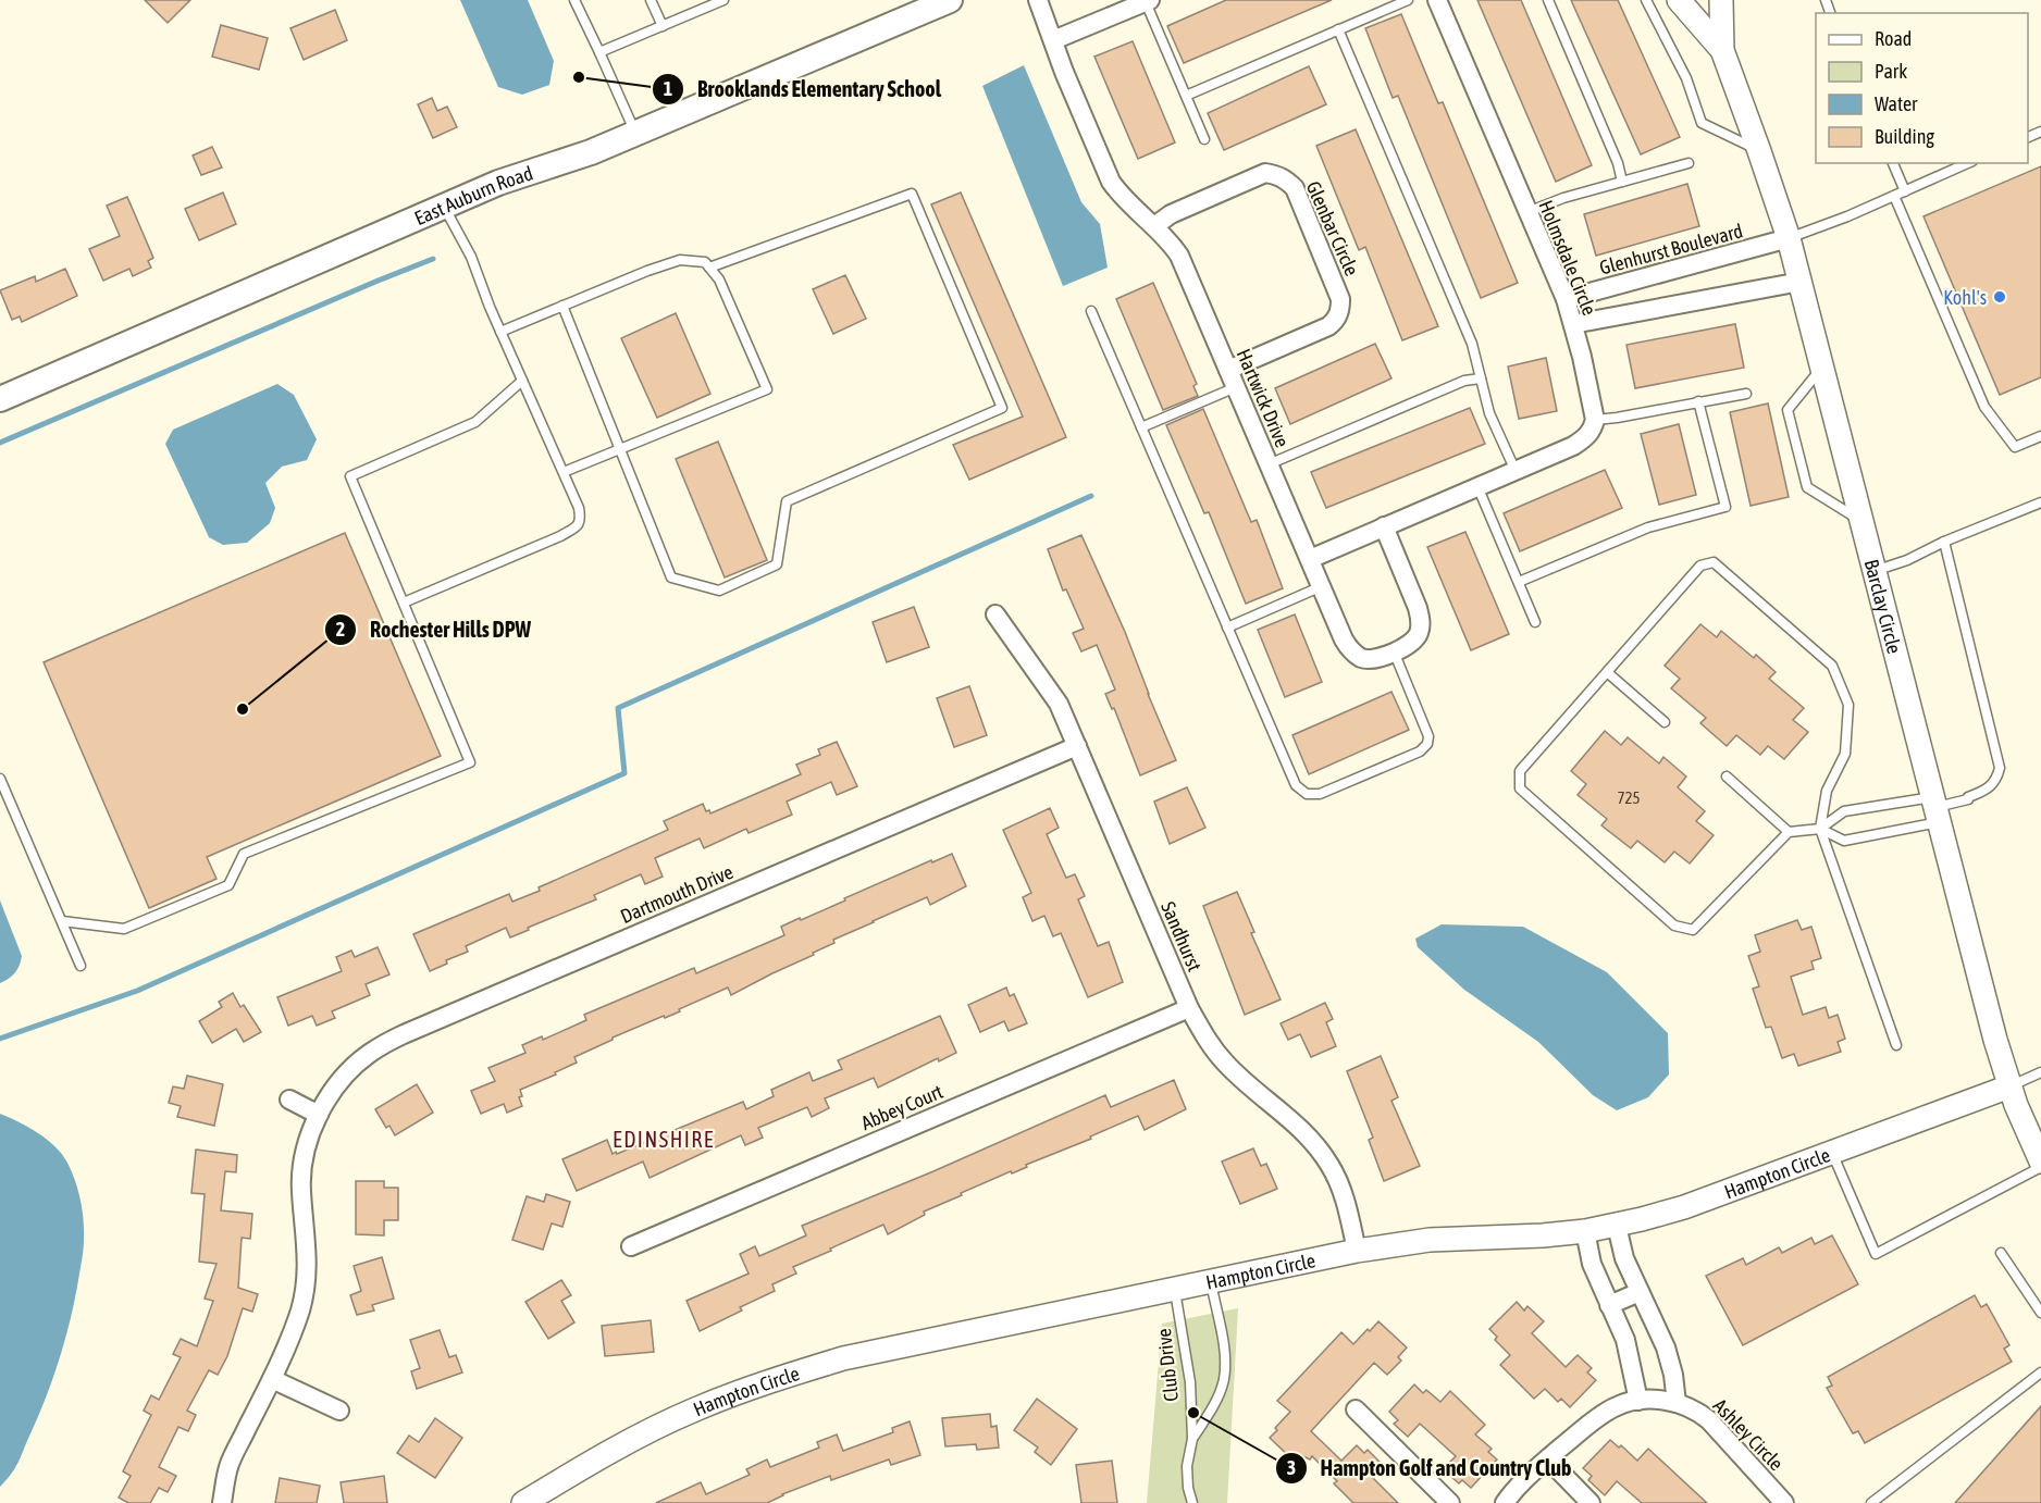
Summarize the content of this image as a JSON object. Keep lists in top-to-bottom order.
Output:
{
  "streets": {
    "main road": ["East Auburn Road"],
    "street": [
      "Glenbar Circle",
      "Glenhurst Boulevard",
      "Holmsdale Circle",
      "Hartwick Drive",
      "Barclay Circle",
      "Dartmouth Drive",
      "Sandhurst",
      "Abbey Court",
      "Hampton Circle",
      "Ashley Circle"
    ],
    "lane": ["Club Drive"]
  },
  "crossings": [
    ["Glenbar Circle", "Hartwick Drive"],
    ["Glenhurst Boulevard", "Holmsdale Circle"],
    ["Glenhurst Boulevard", "Barclay Circle"],
    ["Barclay Circle", "Hampton Circle"],
    ["Dartmouth Drive", "Sandhurst"],
    ["Sandhurst", "Abbey Court"],
    ["Sandhurst", "Hampton Circle"],
    ["Hampton Circle", "Club Drive"]
  ],
  "districts": ["EDINSHIRE"],
  "places": [
    "Brooklands Elementary School",
    "Kohl's",
    "Rochester Hills DPW",
    "Hampton Golf and Country Club"
  ],
  "house_numbers": ["725"],
  "legend": [
    "Road",
    "Park",
    "Water",
    "Building"
  ]
}
